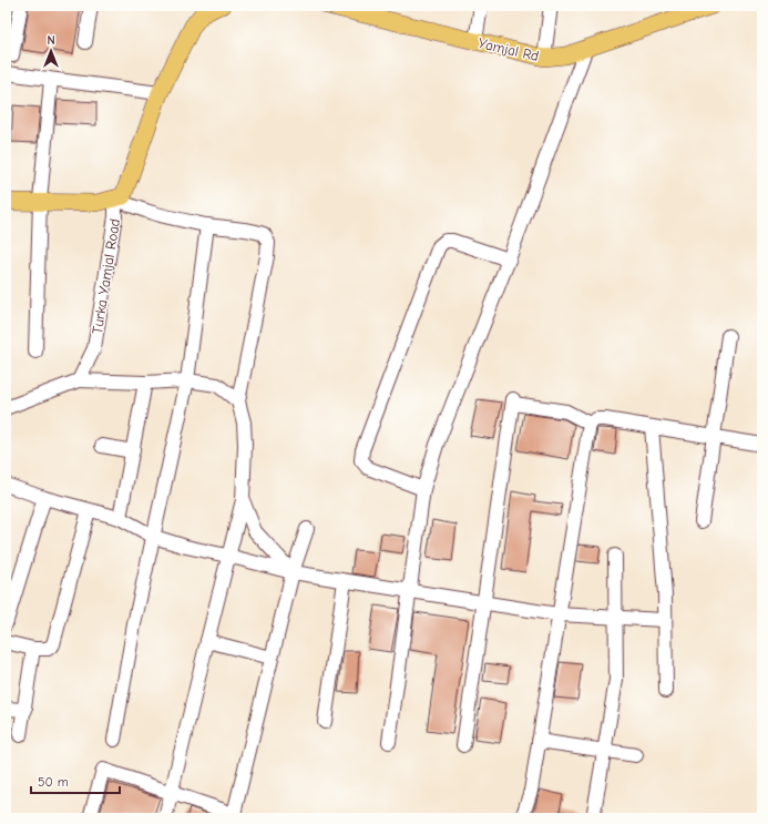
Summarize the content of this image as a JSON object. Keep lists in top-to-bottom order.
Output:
{
  "streets": {
    "main road": ["Yamjal Rd", "Turka Yamjal Road"]
  },
  "scale_bar": "50 m",
  "north": "top"
}
